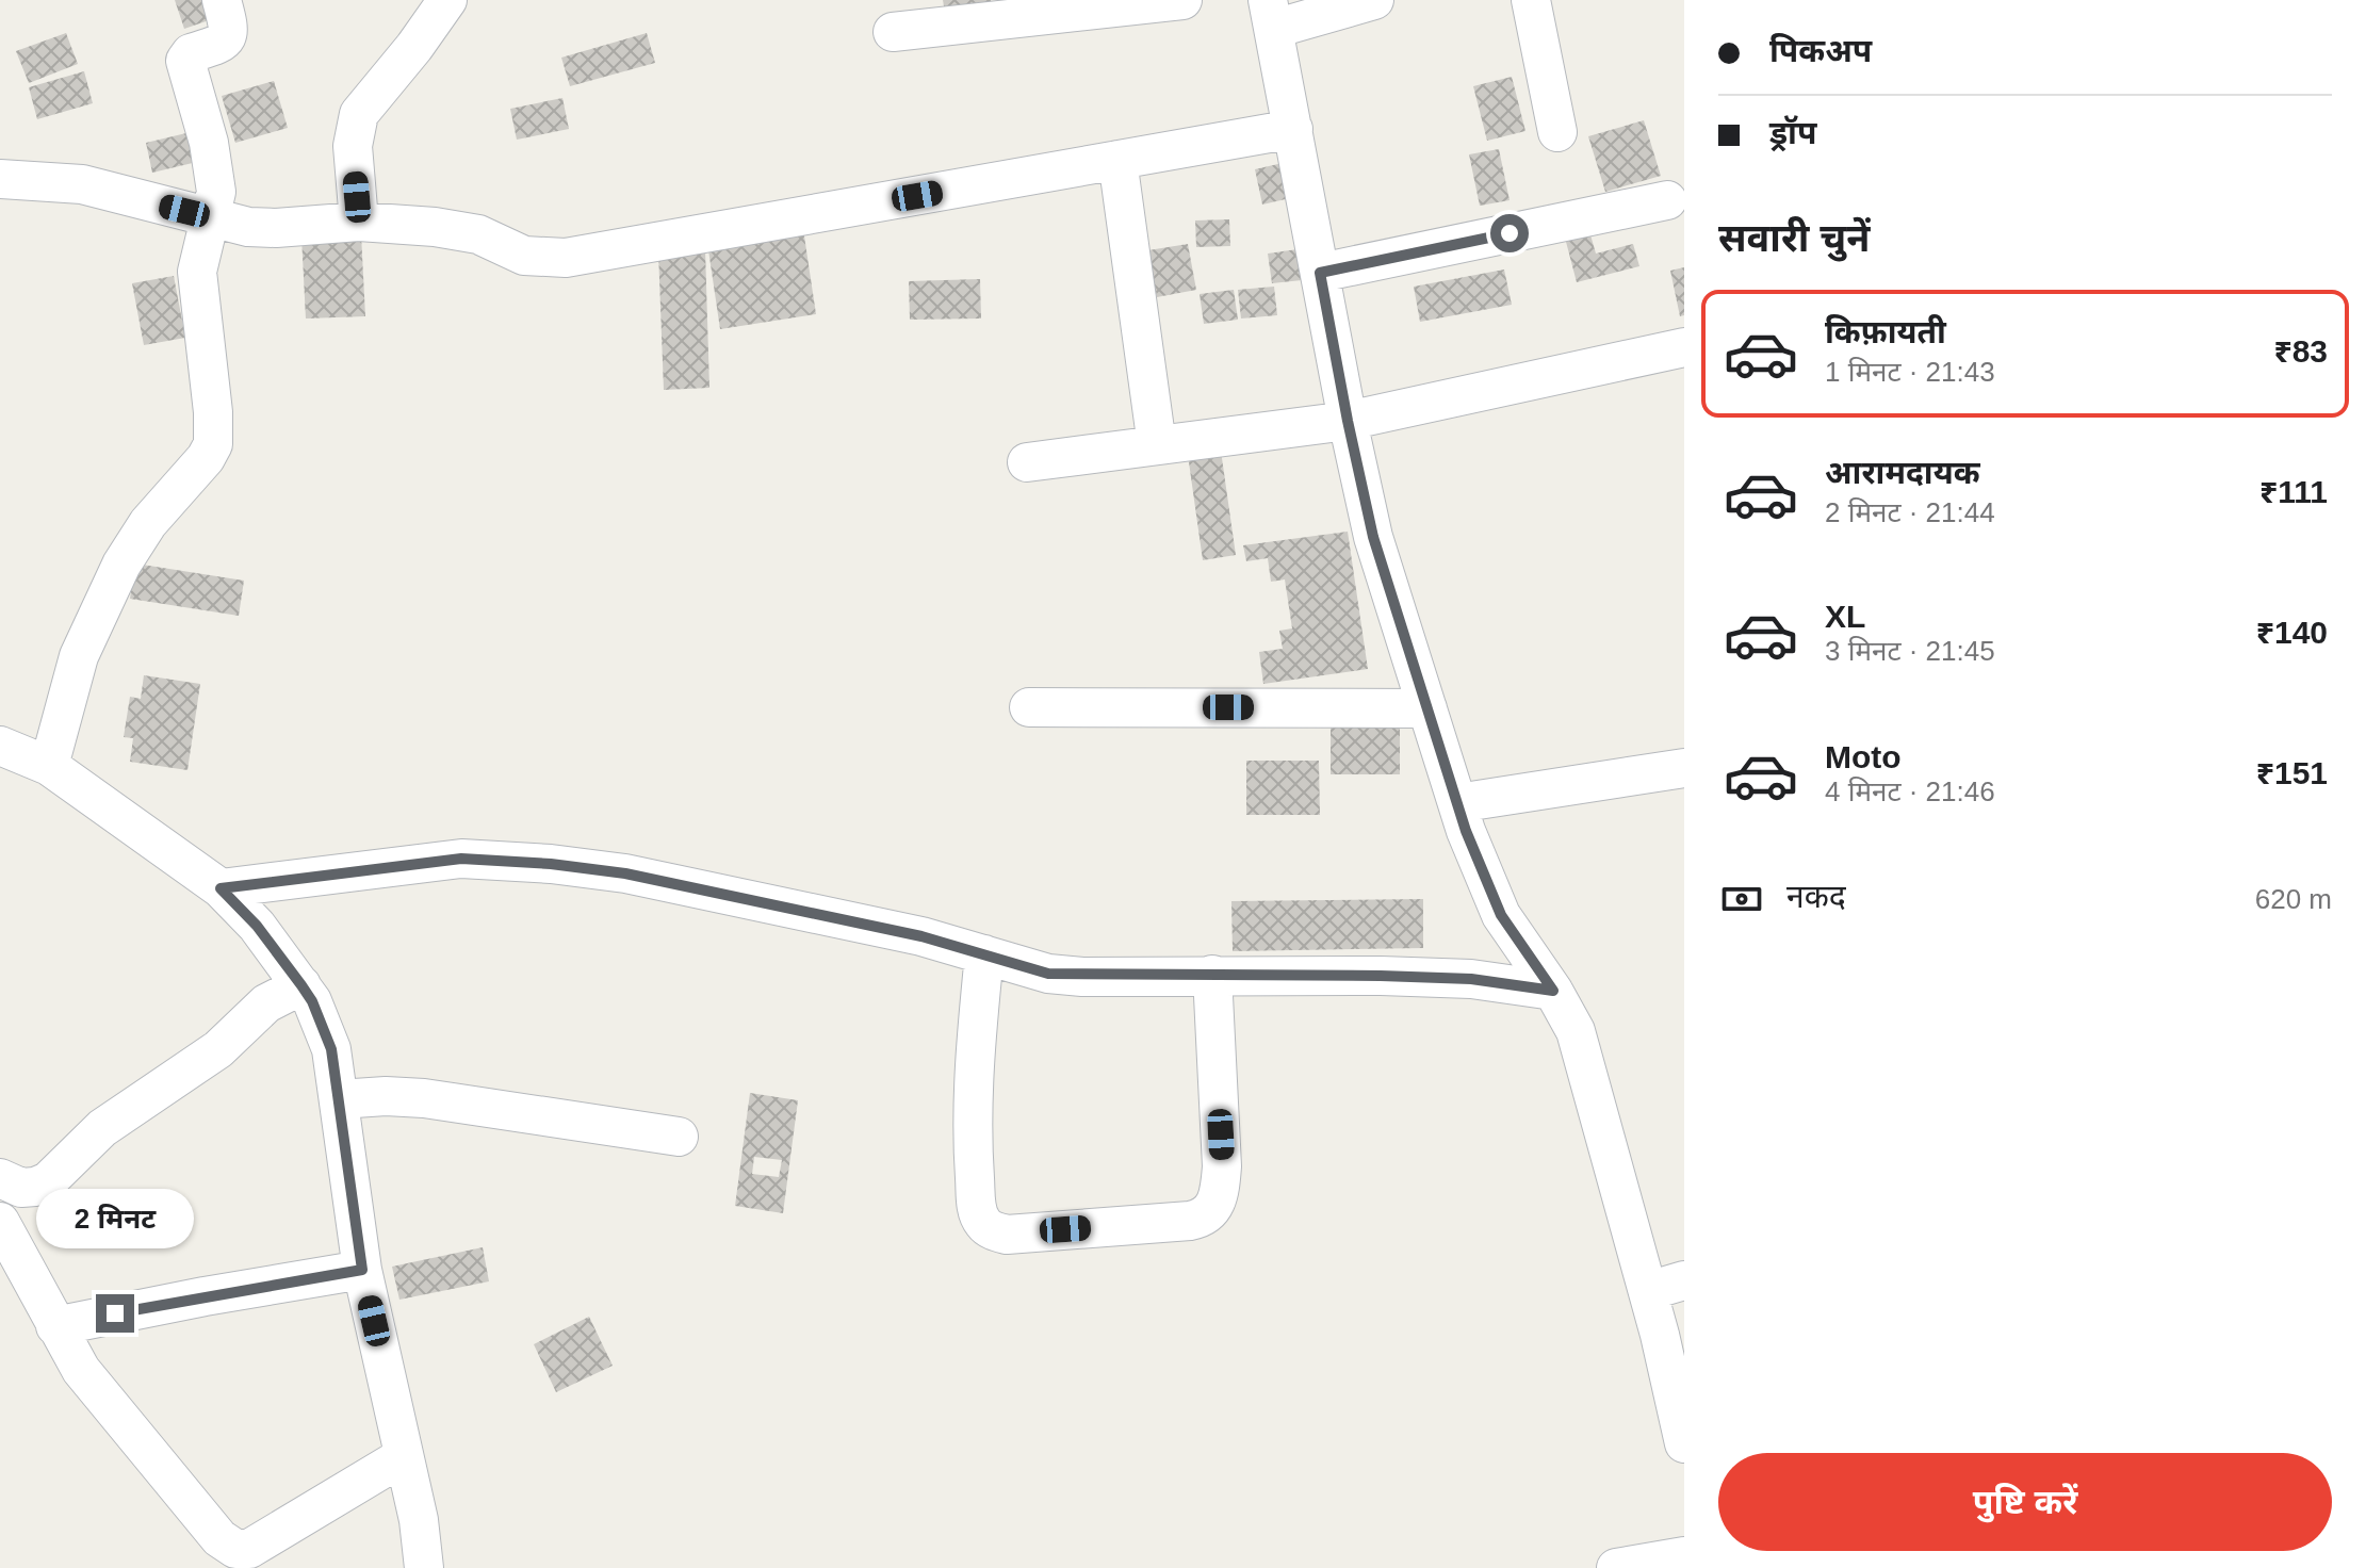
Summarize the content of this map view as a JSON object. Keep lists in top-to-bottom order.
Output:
{
  "page": {
    "banner": ["पिकअप", "ड्रॉप"],
    "heading": "सवारी चुनें",
    "list": [
      {
        "name": "किफ़ायती",
        "note": "1 मिनट · 21:43",
        "value": "₹83"
      },
      {
        "name": "आरामदायक",
        "note": "2 मिनट · 21:44",
        "value": "₹111"
      },
      {
        "name": "XL",
        "note": "3 मिनट · 21:45",
        "value": "₹140"
      },
      {
        "name": "Moto",
        "note": "4 मिनट · 21:46",
        "value": "₹151"
      }
    ],
    "pay": ["नकद", "620 m"],
    "bubble": "2 मिनट",
    "buttons": "पुष्टि करें"
  }
}
